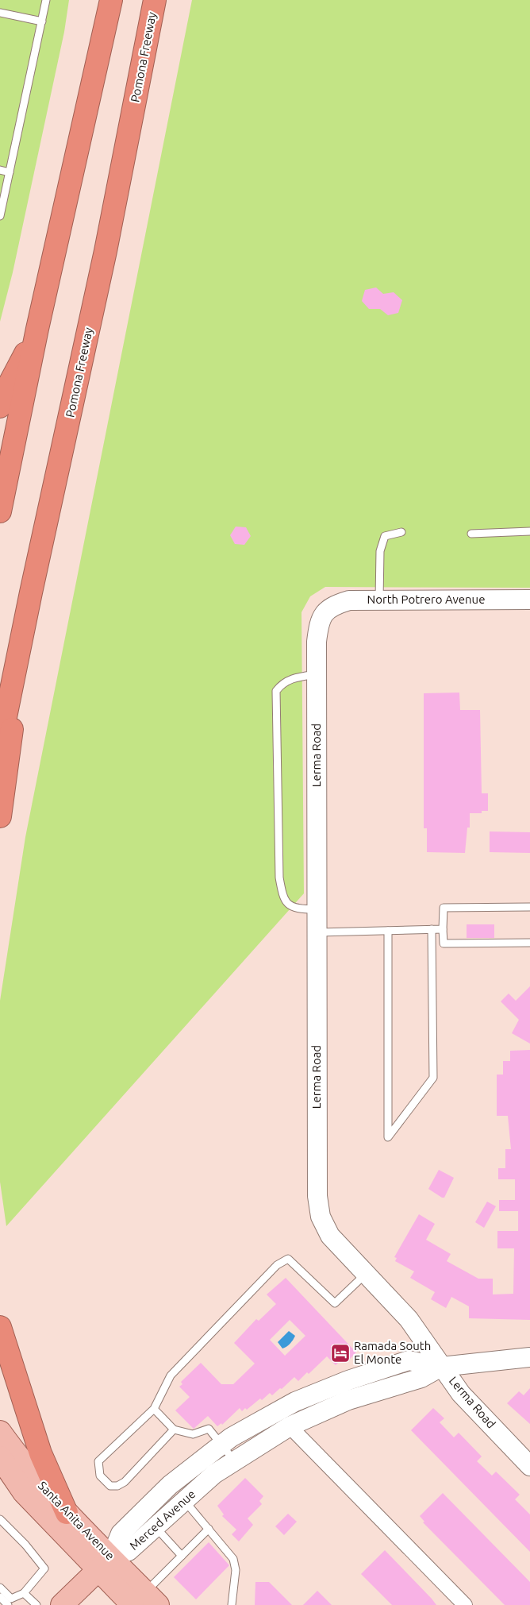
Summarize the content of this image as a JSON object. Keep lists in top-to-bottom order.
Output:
{
  "streets": {
    "highway": ["Pomona Freeway"],
    "main road": ["Santa Anita Avenue"],
    "street": ["North Potrero Avenue", "Lerma Road", "Merced Avenue"]
  },
  "crossings": [
    ["North Potrero Avenue", "Lerma Road"],
    ["Lerma Road", "Merced Avenue"],
    ["Merced Avenue", "Santa Anita Avenue"]
  ],
  "places": {
    "hotel": ["Ramada South El Monte"]
  }
}
